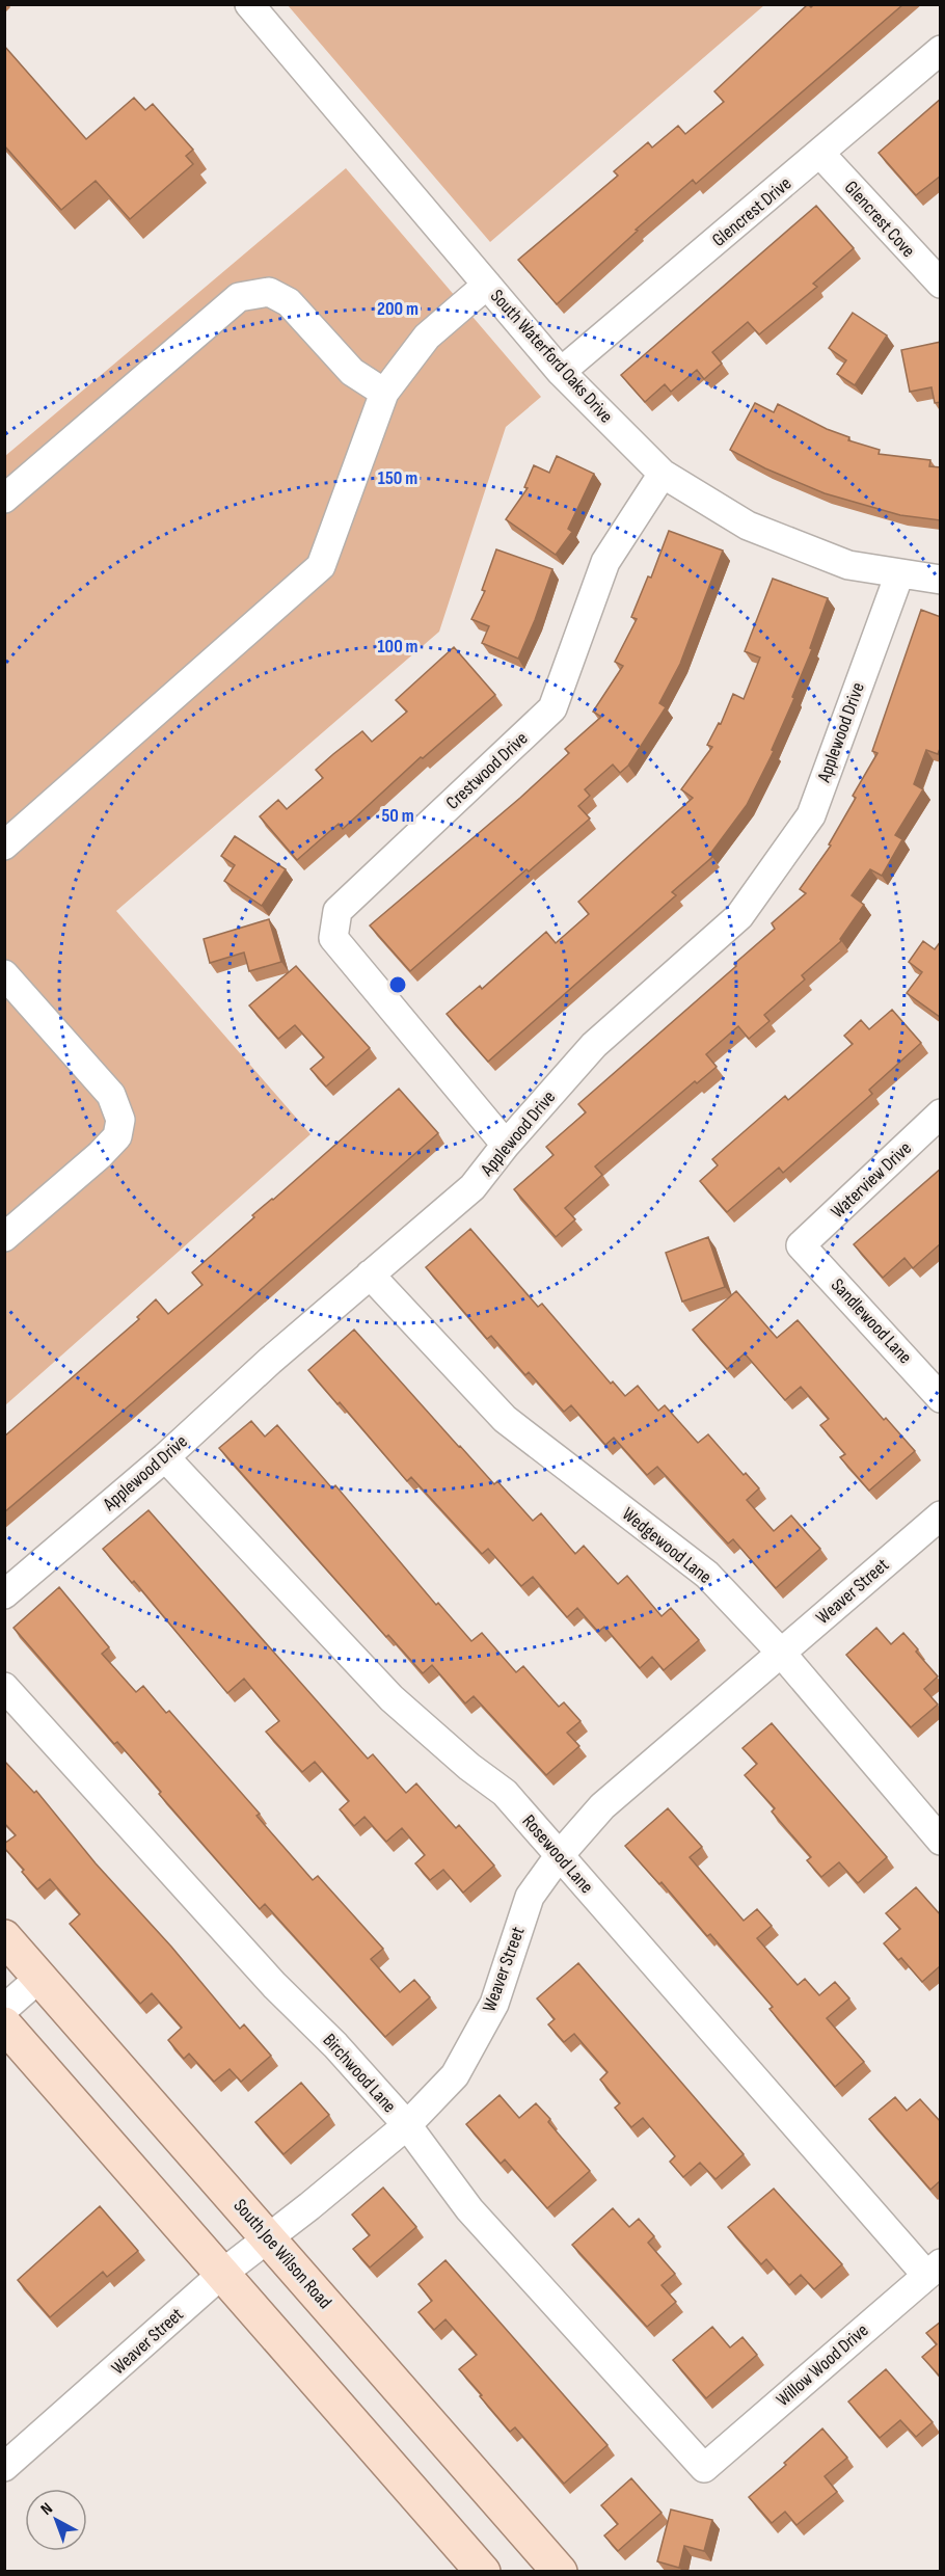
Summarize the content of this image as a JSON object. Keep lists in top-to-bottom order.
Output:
{
  "streets": {
    "main road": ["South Joe Wilson Road"],
    "street": [
      "Glencrest Drive",
      "Glencrest Cove",
      "South Waterford Oaks Drive",
      "Applewood Drive",
      "Crestwood Drive",
      "Waterview Drive",
      "Sandlewood Lane",
      "Wedgewood Lane",
      "Weaver Street",
      "Rosewood Lane",
      "Birchwood Lane",
      "Willow Wood Drive"
    ]
  },
  "crossings": [
    ["Glencrest Drive", "Glencrest Cove"],
    ["Glencrest Drive", "South Waterford Oaks Drive"],
    ["South Waterford Oaks Drive", "Applewood Drive"],
    ["South Waterford Oaks Drive", "Crestwood Drive"],
    ["Applewood Drive", "Crestwood Drive"],
    ["Applewood Drive", "Wedgewood Lane"],
    ["Applewood Drive", "Rosewood Lane"],
    ["Waterview Drive", "Sandlewood Lane"],
    ["Wedgewood Lane", "Weaver Street"],
    ["Weaver Street", "Rosewood Lane"],
    ["Weaver Street", "Birchwood Lane"],
    ["Weaver Street", "South Joe Wilson Road"],
    ["Rosewood Lane", "Willow Wood Drive"],
    ["Birchwood Lane", "Willow Wood Drive"]
  ],
  "north": "top left",
  "rings": [
    "200 m",
    "150 m",
    "100 m",
    "50 m"
  ]
}
